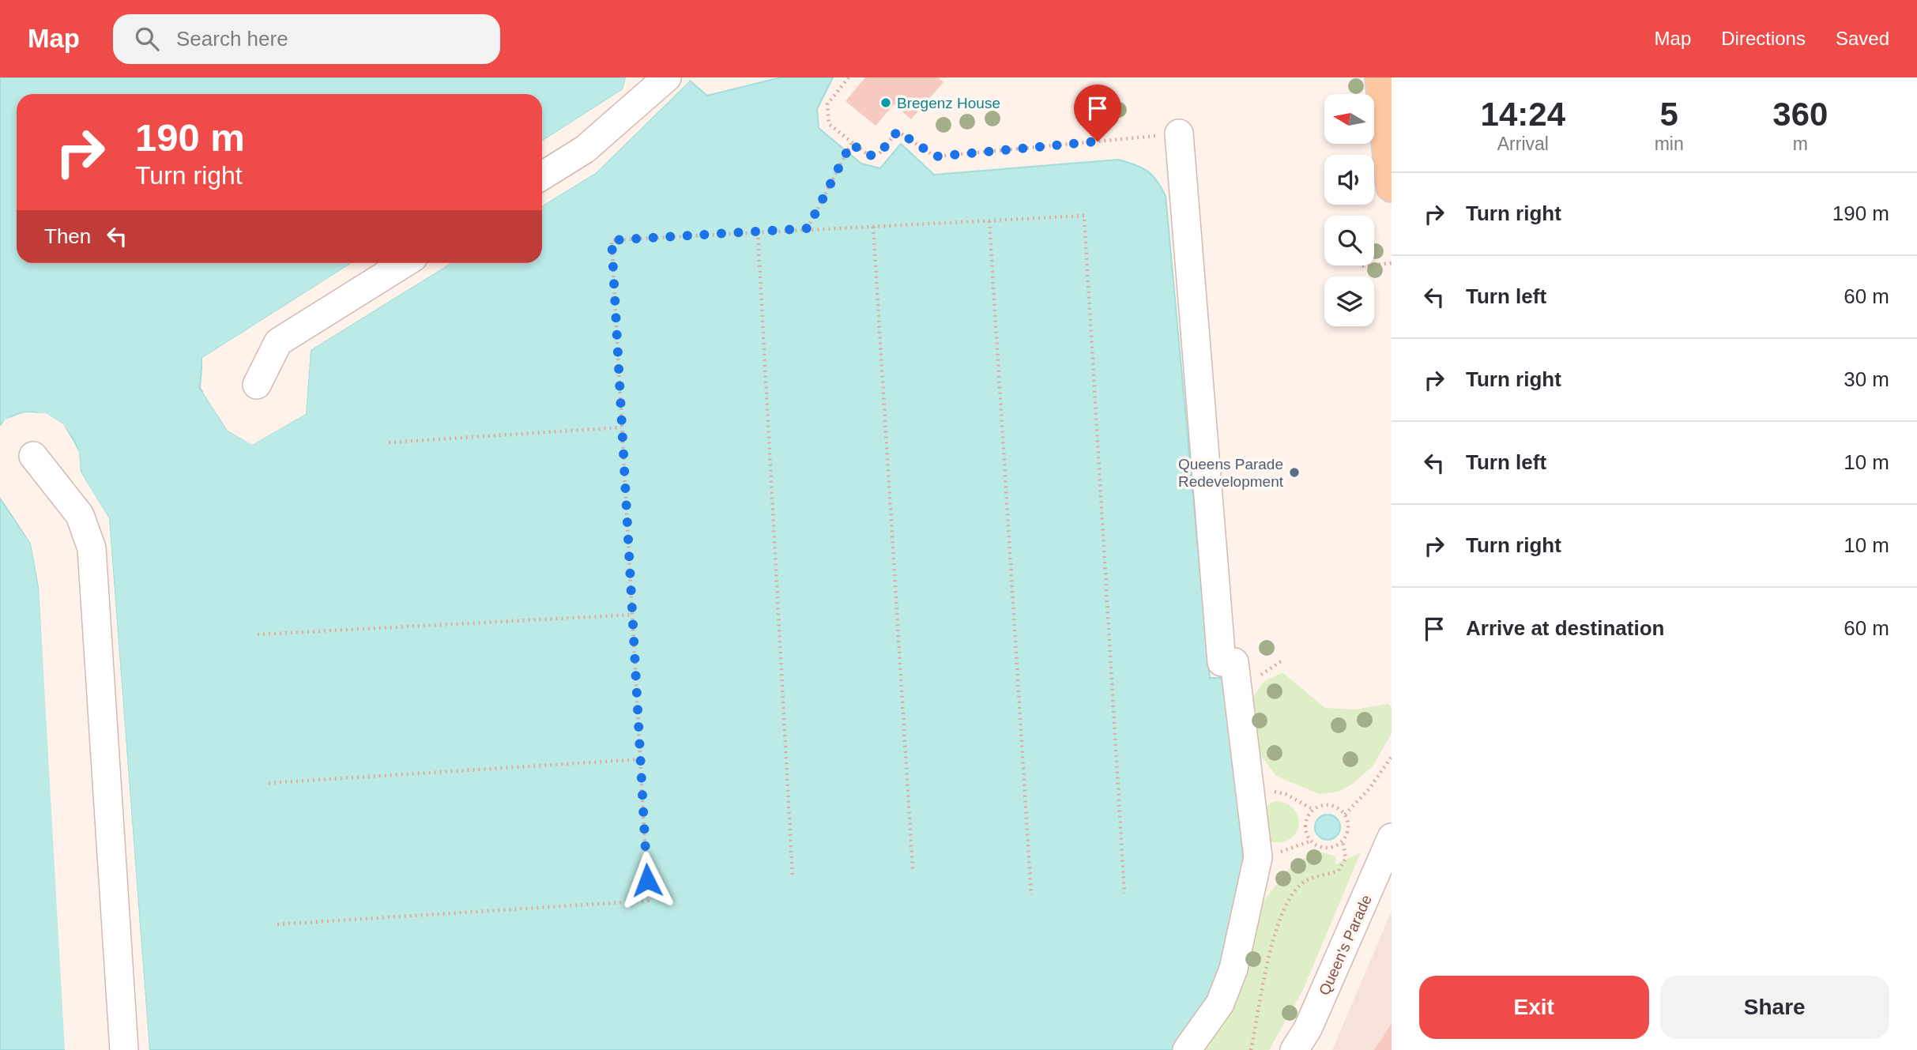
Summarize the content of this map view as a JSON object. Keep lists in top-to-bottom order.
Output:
{
  "streets": {
    "street": ["Queen's Parade"]
  },
  "places": ["Bregenz House", "Queens Parade Redevelopment"],
  "north": "left",
  "page": {
    "header": "Map",
    "search": "Search here",
    "nav": ["Map", "Directions", "Saved"],
    "eta": [
      "14:24",
      "Arrival",
      "5",
      "min",
      "360",
      "m"
    ],
    "turn": ["190 m", "Turn right"],
    "list": [
      {
        "name": "Turn right",
        "value": "190 m"
      },
      {
        "name": "Turn left",
        "value": "60 m"
      },
      {
        "name": "Turn right",
        "value": "30 m"
      },
      {
        "name": "Turn left",
        "value": "10 m"
      },
      {
        "name": "Turn right",
        "value": "10 m"
      },
      {
        "name": "Arrive at destination",
        "value": "60 m"
      }
    ],
    "then": "Then",
    "buttons": ["Exit", "Share"]
  }
}
